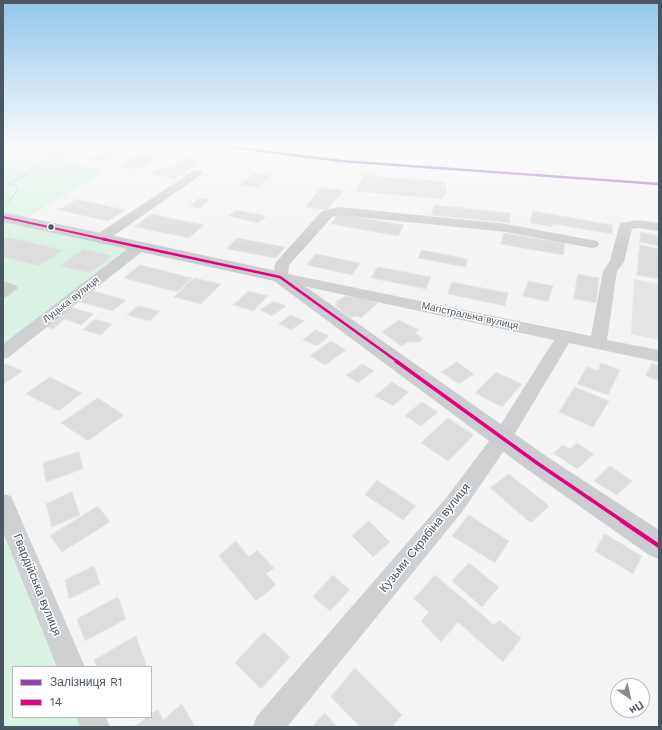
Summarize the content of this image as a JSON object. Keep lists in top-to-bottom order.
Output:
{
  "streets": {
    "street": [
      "Луцька вулиця",
      "Магістральна вулиця",
      "Кузьми Скрябіна вулиця",
      "Гвардійська вулиця"
    ]
  },
  "crossings": [
    ["Магістральна вулиця", "Кузьми Скрябіна вулиця"]
  ],
  "lines": ["rail line R1", "transit line 14"],
  "legend": ["Залізниця R1", "14"],
  "north": "bottom right"
}
